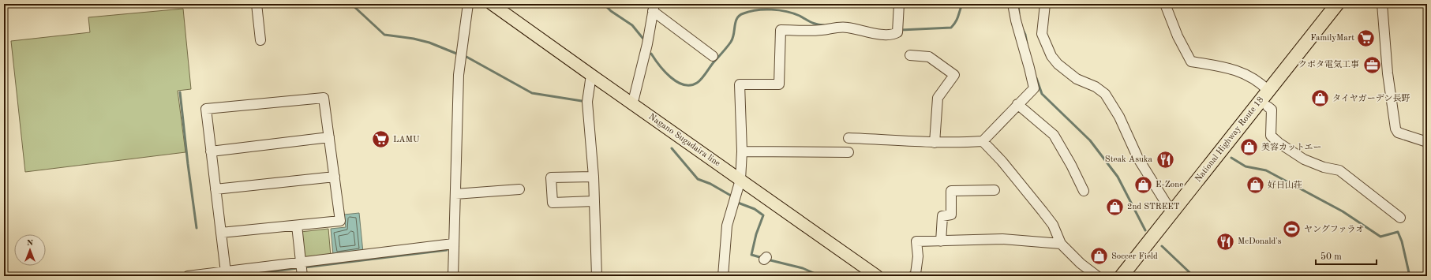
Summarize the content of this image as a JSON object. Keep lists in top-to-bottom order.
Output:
{
  "streets": {
    "highway": ["National Highway Route 18"],
    "main road": ["Nagano Sugadaira line"]
  },
  "places": {
    "supermarket": ["FamilyMart", "LAMU"],
    "office": ["クボタ電気工事"],
    "shop": [
      "タイヤガーデン長野",
      "美容カットエー",
      "E-Zone",
      "好日山荘",
      "2nd STREET",
      "Soccer Field"
    ],
    "restaurant": ["Steak Asuka", "McDonald's"],
    "sports": ["ヤングファラオ"]
  },
  "scale_bar": "50 m",
  "north": "top"
}
